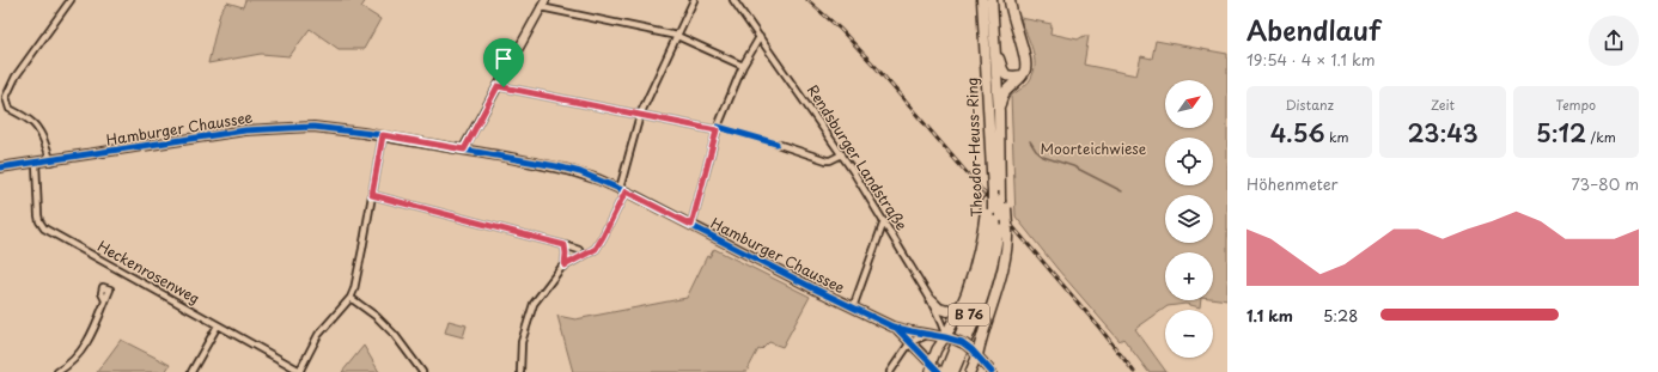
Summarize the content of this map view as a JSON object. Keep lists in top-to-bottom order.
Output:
{
  "streets": {
    "highway": ["Theodor-Heuss-Ring", "B 76"],
    "main road": ["Hamburger Chaussee"],
    "street": ["Rendsburger Landstraße", "Heckenrosenweg"]
  },
  "crossings": [
    ["Hamburger Chaussee", "Theodor-Heuss-Ring"],
    ["Hamburger Chaussee", "Rendsburger Landstraße"],
    ["Hamburger Chaussee", "Heckenrosenweg"]
  ],
  "parks": ["Moorteichwiese"],
  "north": "top right",
  "page": {
    "heading": ["Abendlauf", "19:54 · 4 × 1.1 km"],
    "map_buttons": ["+", "−"],
    "stats": [
      ["Distanz", "4.56 km"],
      ["Zeit", "23:43"],
      ["Tempo", "5:12 /km"]
    ],
    "chart": ["Höhenmeter", "73–80 m"],
    "list": [
      {
        "name": "1.1 km",
        "note": "5:28"
      }
    ]
  }
}
